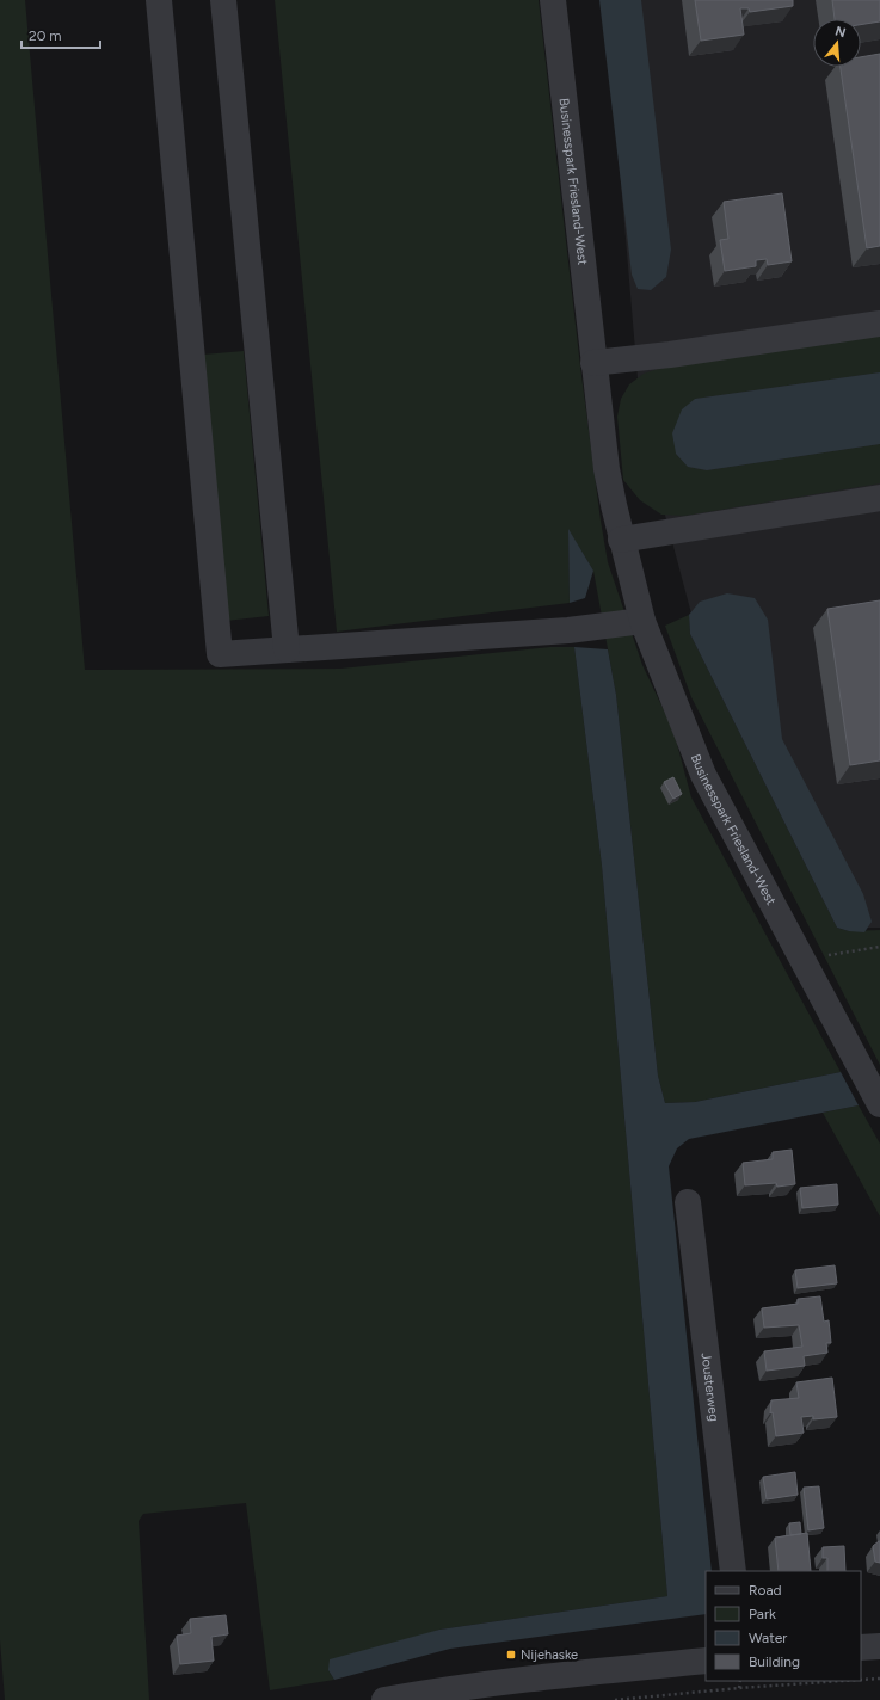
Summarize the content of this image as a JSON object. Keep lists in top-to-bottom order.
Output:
{
  "streets": {
    "street": ["Businesspark Friesland-West", "Jousterweg"]
  },
  "places": {
    "transit": ["Nijehaske"]
  },
  "legend": [
    "Road",
    "Park",
    "Water",
    "Building"
  ],
  "scale_bar": "20 m",
  "north": "top"
}
